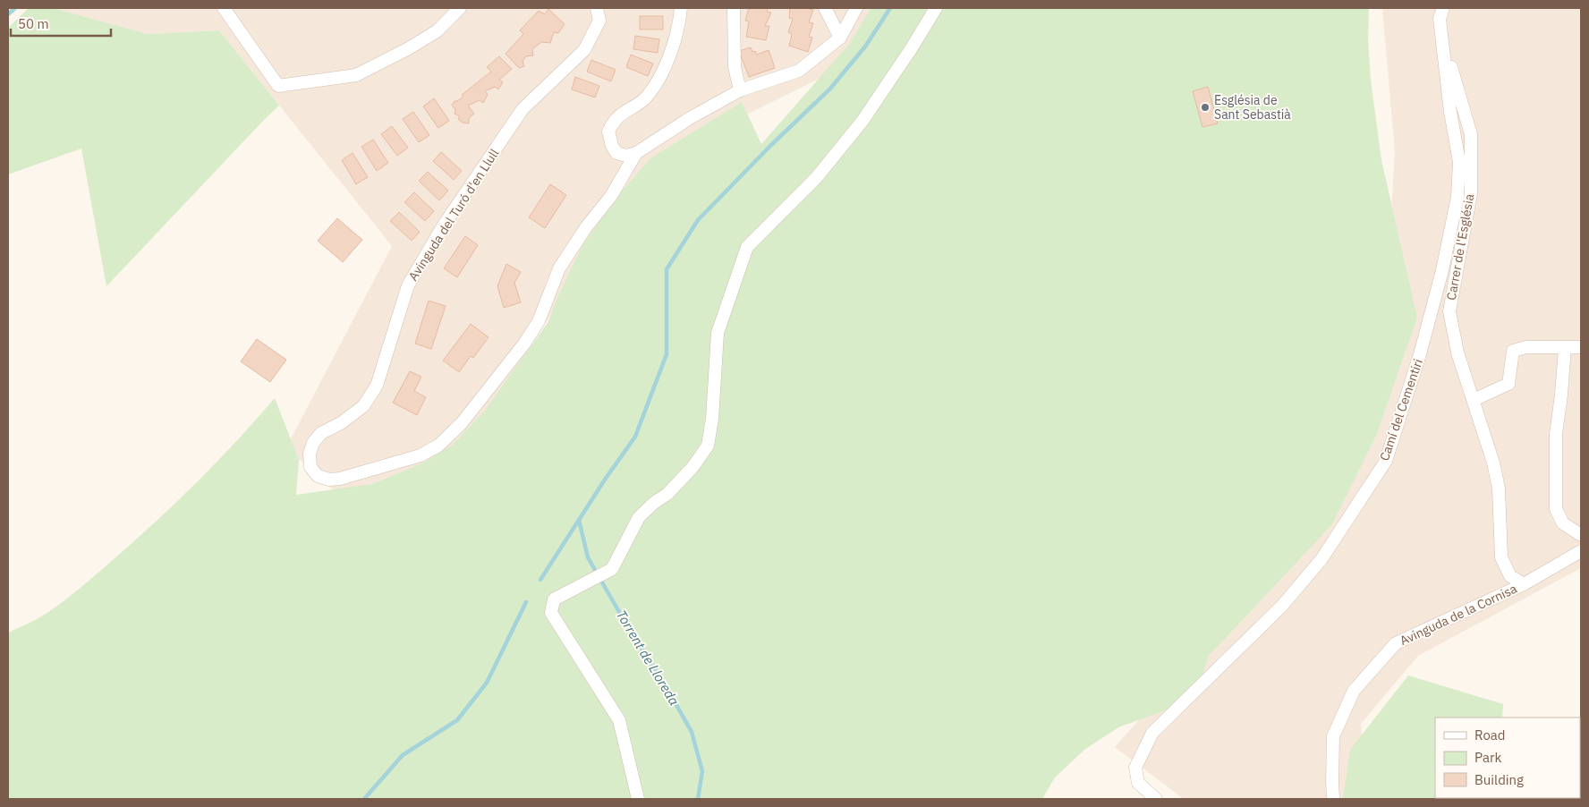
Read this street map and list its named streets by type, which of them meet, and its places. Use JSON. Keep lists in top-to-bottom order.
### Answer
{
  "streets": {
    "street": [
      "Avinguda del Turó d'en Llull",
      "Carrer de l'Església",
      "Camí del Cementiri",
      "Avinguda de la Cornisa"
    ]
  },
  "crossings": [
    ["Carrer de l'Església", "Camí del Cementiri"],
    ["Carrer de l'Església", "Avinguda de la Cornisa"]
  ],
  "water": ["Torrent de Lloreda"],
  "places": ["Església de Sant Sebastià"],
  "legend": ["Road", "Park", "Building"],
  "scale_bar": "50 m"
}
